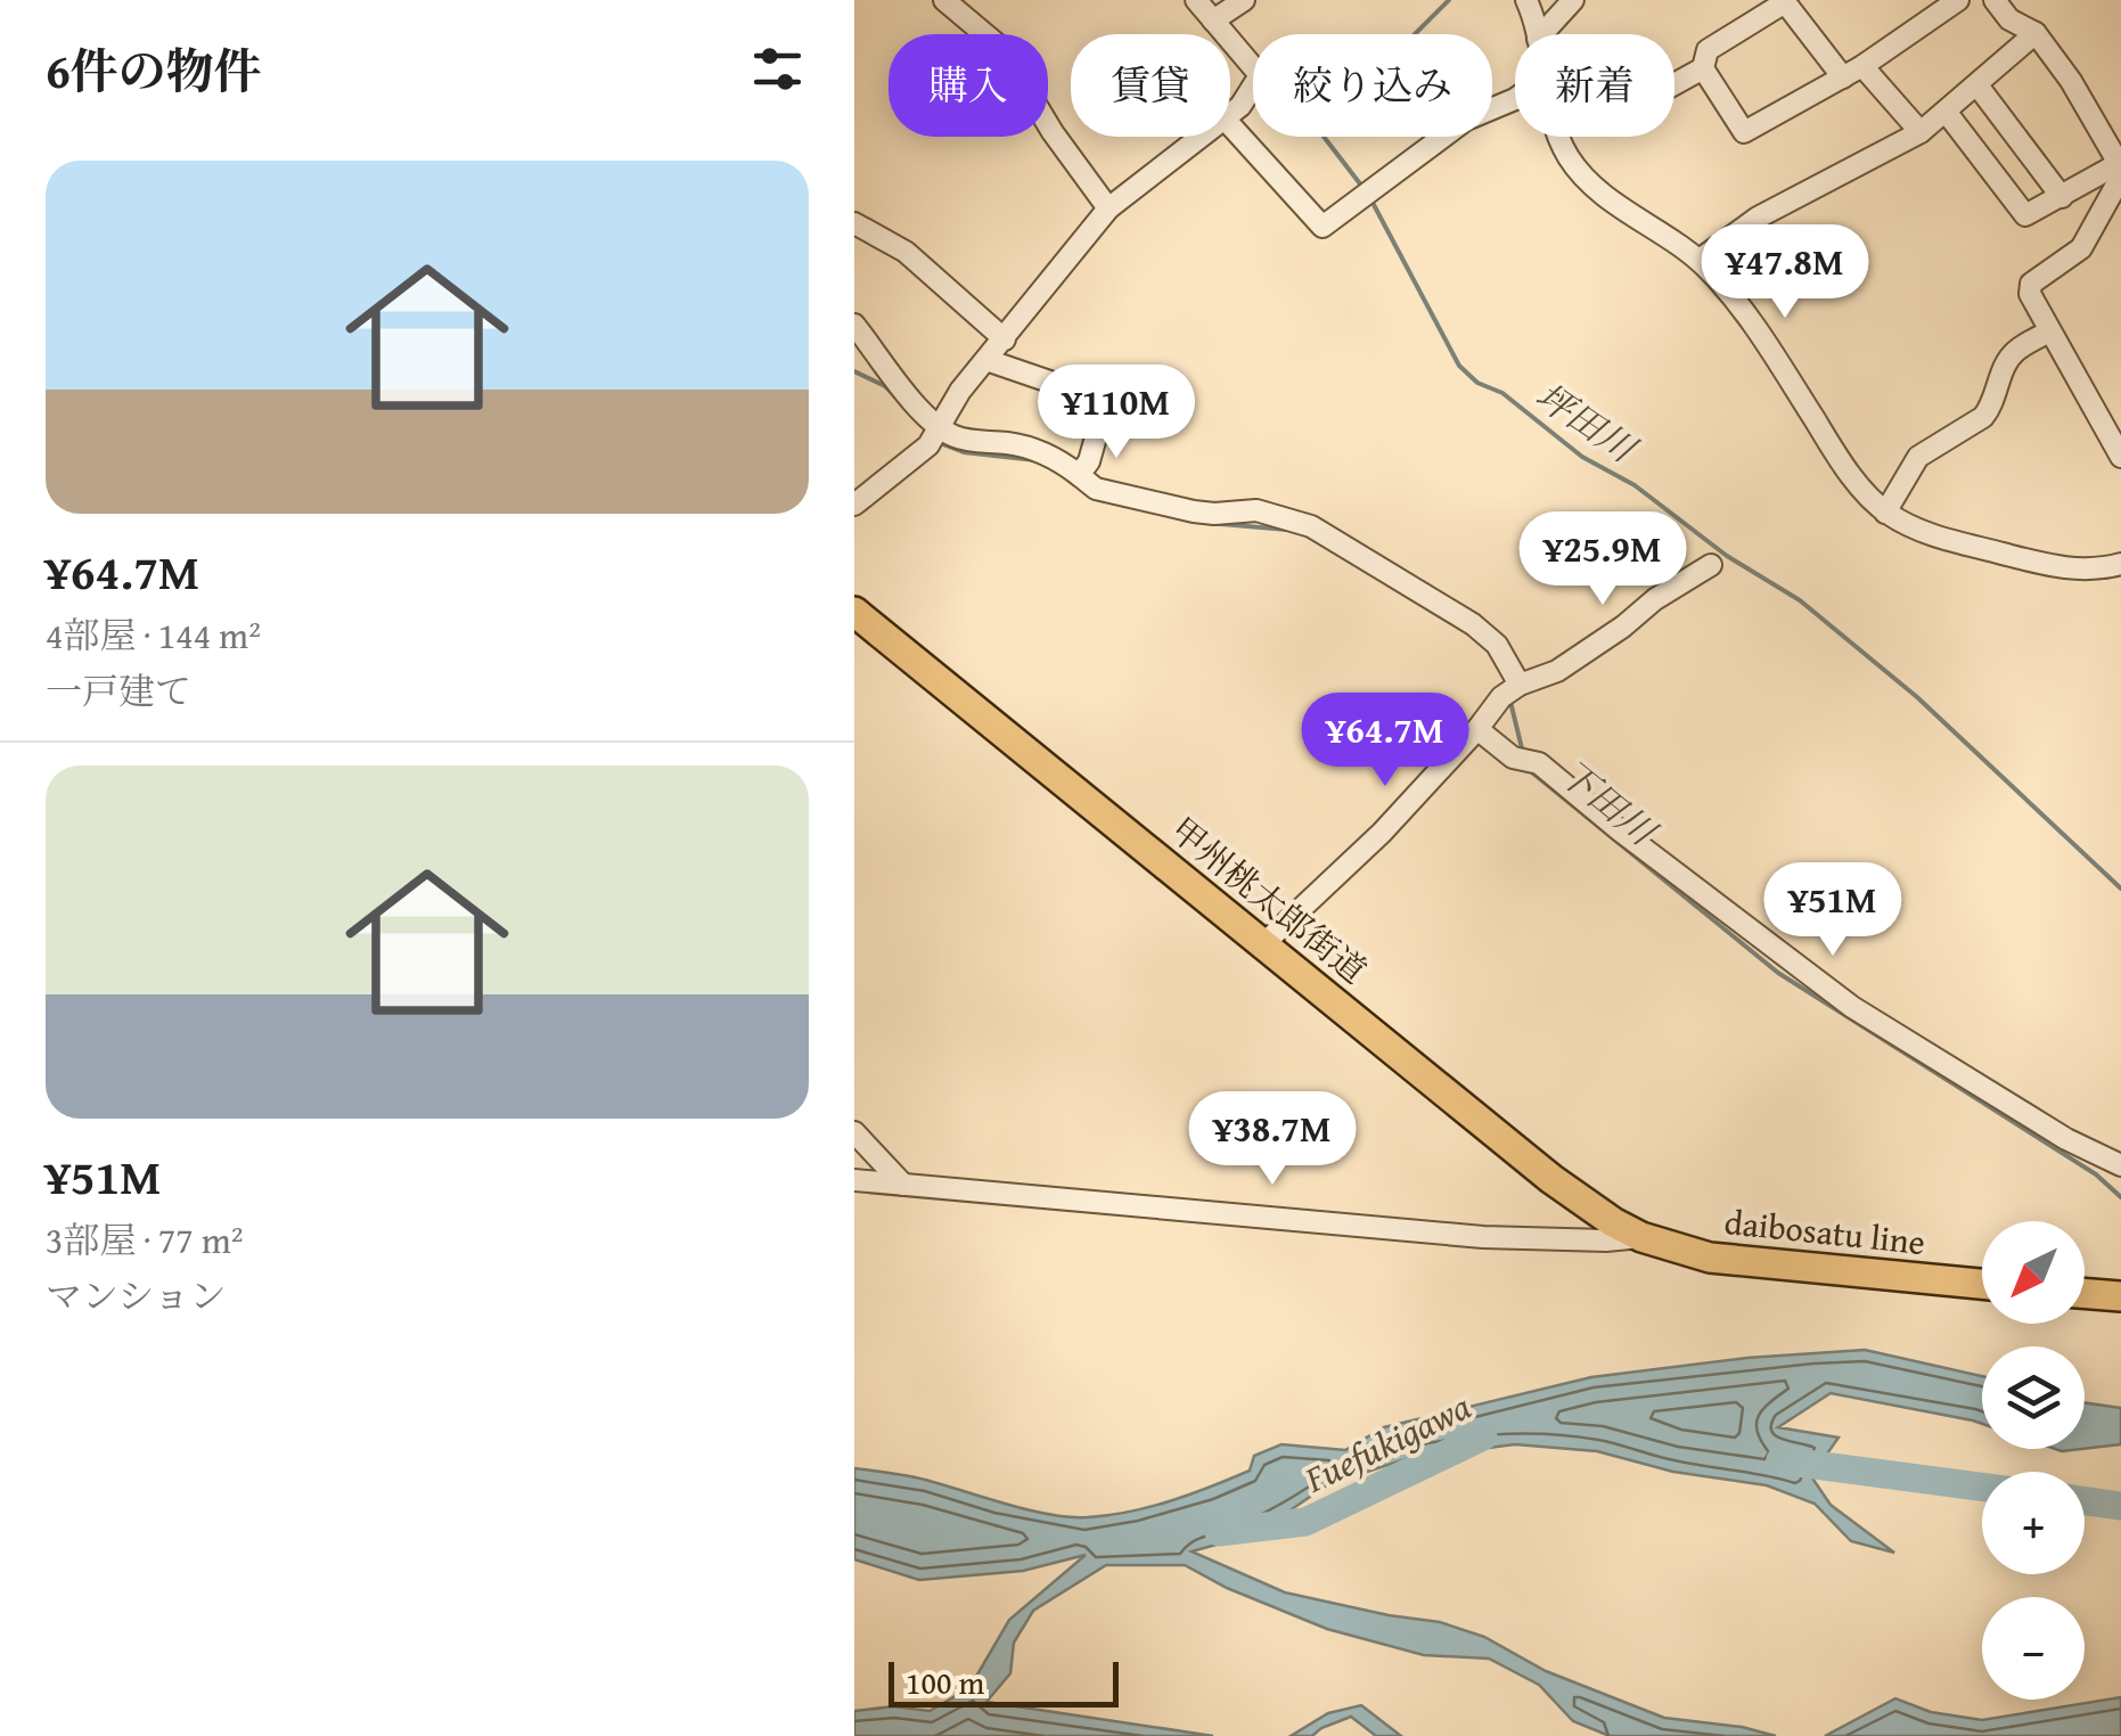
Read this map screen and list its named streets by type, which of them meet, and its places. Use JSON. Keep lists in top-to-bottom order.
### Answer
{
  "streets": {
    "highway": ["甲州桃太郎街道", "daibosatu line"]
  },
  "crossings": [
    ["甲州桃太郎街道", "daibosatu line"]
  ],
  "water": ["坪田川", "下田川", "Fuefukigawa"],
  "scale_bar": "100 m",
  "north": "bottom left",
  "page": {
    "heading": "6件の物件",
    "chip": [
      "購入",
      "賃貸",
      "絞り込み",
      "新着"
    ],
    "list": [
      {
        "name": "¥64.7M",
        "note": "4部屋 · 144 m² · 一戸建て"
      },
      {
        "name": "¥51M",
        "note": "3部屋 · 77 m² · マンション"
      }
    ],
    "price": [
      "¥47.8M",
      "¥110M",
      "¥25.9M",
      "¥64.7M",
      "¥51M",
      "¥38.7M"
    ],
    "map_buttons": ["+", "−"],
    "scale": "100 m"
  }
}
